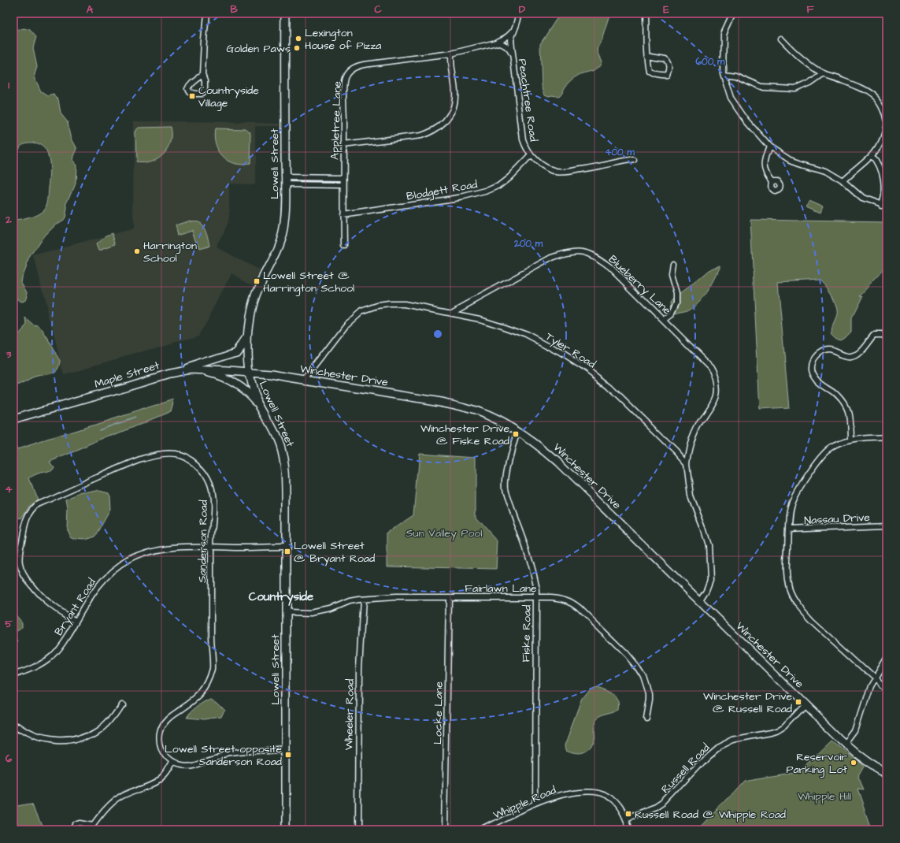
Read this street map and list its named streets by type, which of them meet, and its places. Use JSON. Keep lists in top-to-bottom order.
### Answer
{
  "streets": {
    "main road": ["Lowell Street", "Maple Street", "Winchester Drive"],
    "street": [
      "Peachtree Road",
      "Appletree Lane",
      "Blodgett Road",
      "Blueberry Lane",
      "Tyler Road",
      "Nassau Drive",
      "Sanderson Road",
      "Fairlawn Lane",
      "Bryant Road",
      "Fiske Road",
      "Locke Lane",
      "Wheeler Road",
      "Russell Road",
      "Whipple Road"
    ]
  },
  "crossings": [
    ["Peachtree Road", "Appletree Lane"],
    ["Peachtree Road", "Blodgett Road"],
    ["Appletree Lane", "Blodgett Road"],
    ["Lowell Street", "Maple Street"],
    ["Lowell Street", "Winchester Drive"],
    ["Lowell Street", "Fairlawn Lane"],
    ["Lowell Street", "Bryant Road"],
    ["Blueberry Lane", "Tyler Road"],
    ["Tyler Road", "Winchester Drive"],
    ["Maple Street", "Winchester Drive"],
    ["Winchester Drive", "Fiske Road"],
    ["Winchester Drive", "Russell Road"],
    ["Sanderson Road", "Bryant Road"],
    ["Fairlawn Lane", "Fiske Road"],
    ["Fairlawn Lane", "Locke Lane"],
    ["Fairlawn Lane", "Wheeler Road"],
    ["Fiske Road", "Whipple Road"],
    ["Russell Road", "Whipple Road"]
  ],
  "districts": ["Countryside"],
  "parks": ["Sun Valley Pool", "Whipple Hill"],
  "places": {
    "other": [
      "Lexington House of Pizza",
      "Golden Paws",
      "Harrington School",
      "Reservoir Parking Lot"
    ],
    "transit": [
      "Countryside Village",
      "Lowell Street @ Harrington School",
      "Winchester Drive @ Fiske Road",
      "Lowell Street @ Bryant Road",
      "Winchester Drive @ Russell Road",
      "Lowell Street opposite Sanderson Road",
      "Russell Road @ Whipple Road"
    ]
  },
  "grid": {
    "columns": [
      "A",
      "B",
      "C",
      "D",
      "E",
      "F"
    ],
    "rows": [
      "1",
      "2",
      "3",
      "4",
      "5",
      "6"
    ]
  },
  "rings": ["600 m", "400 m", "200 m"]
}
